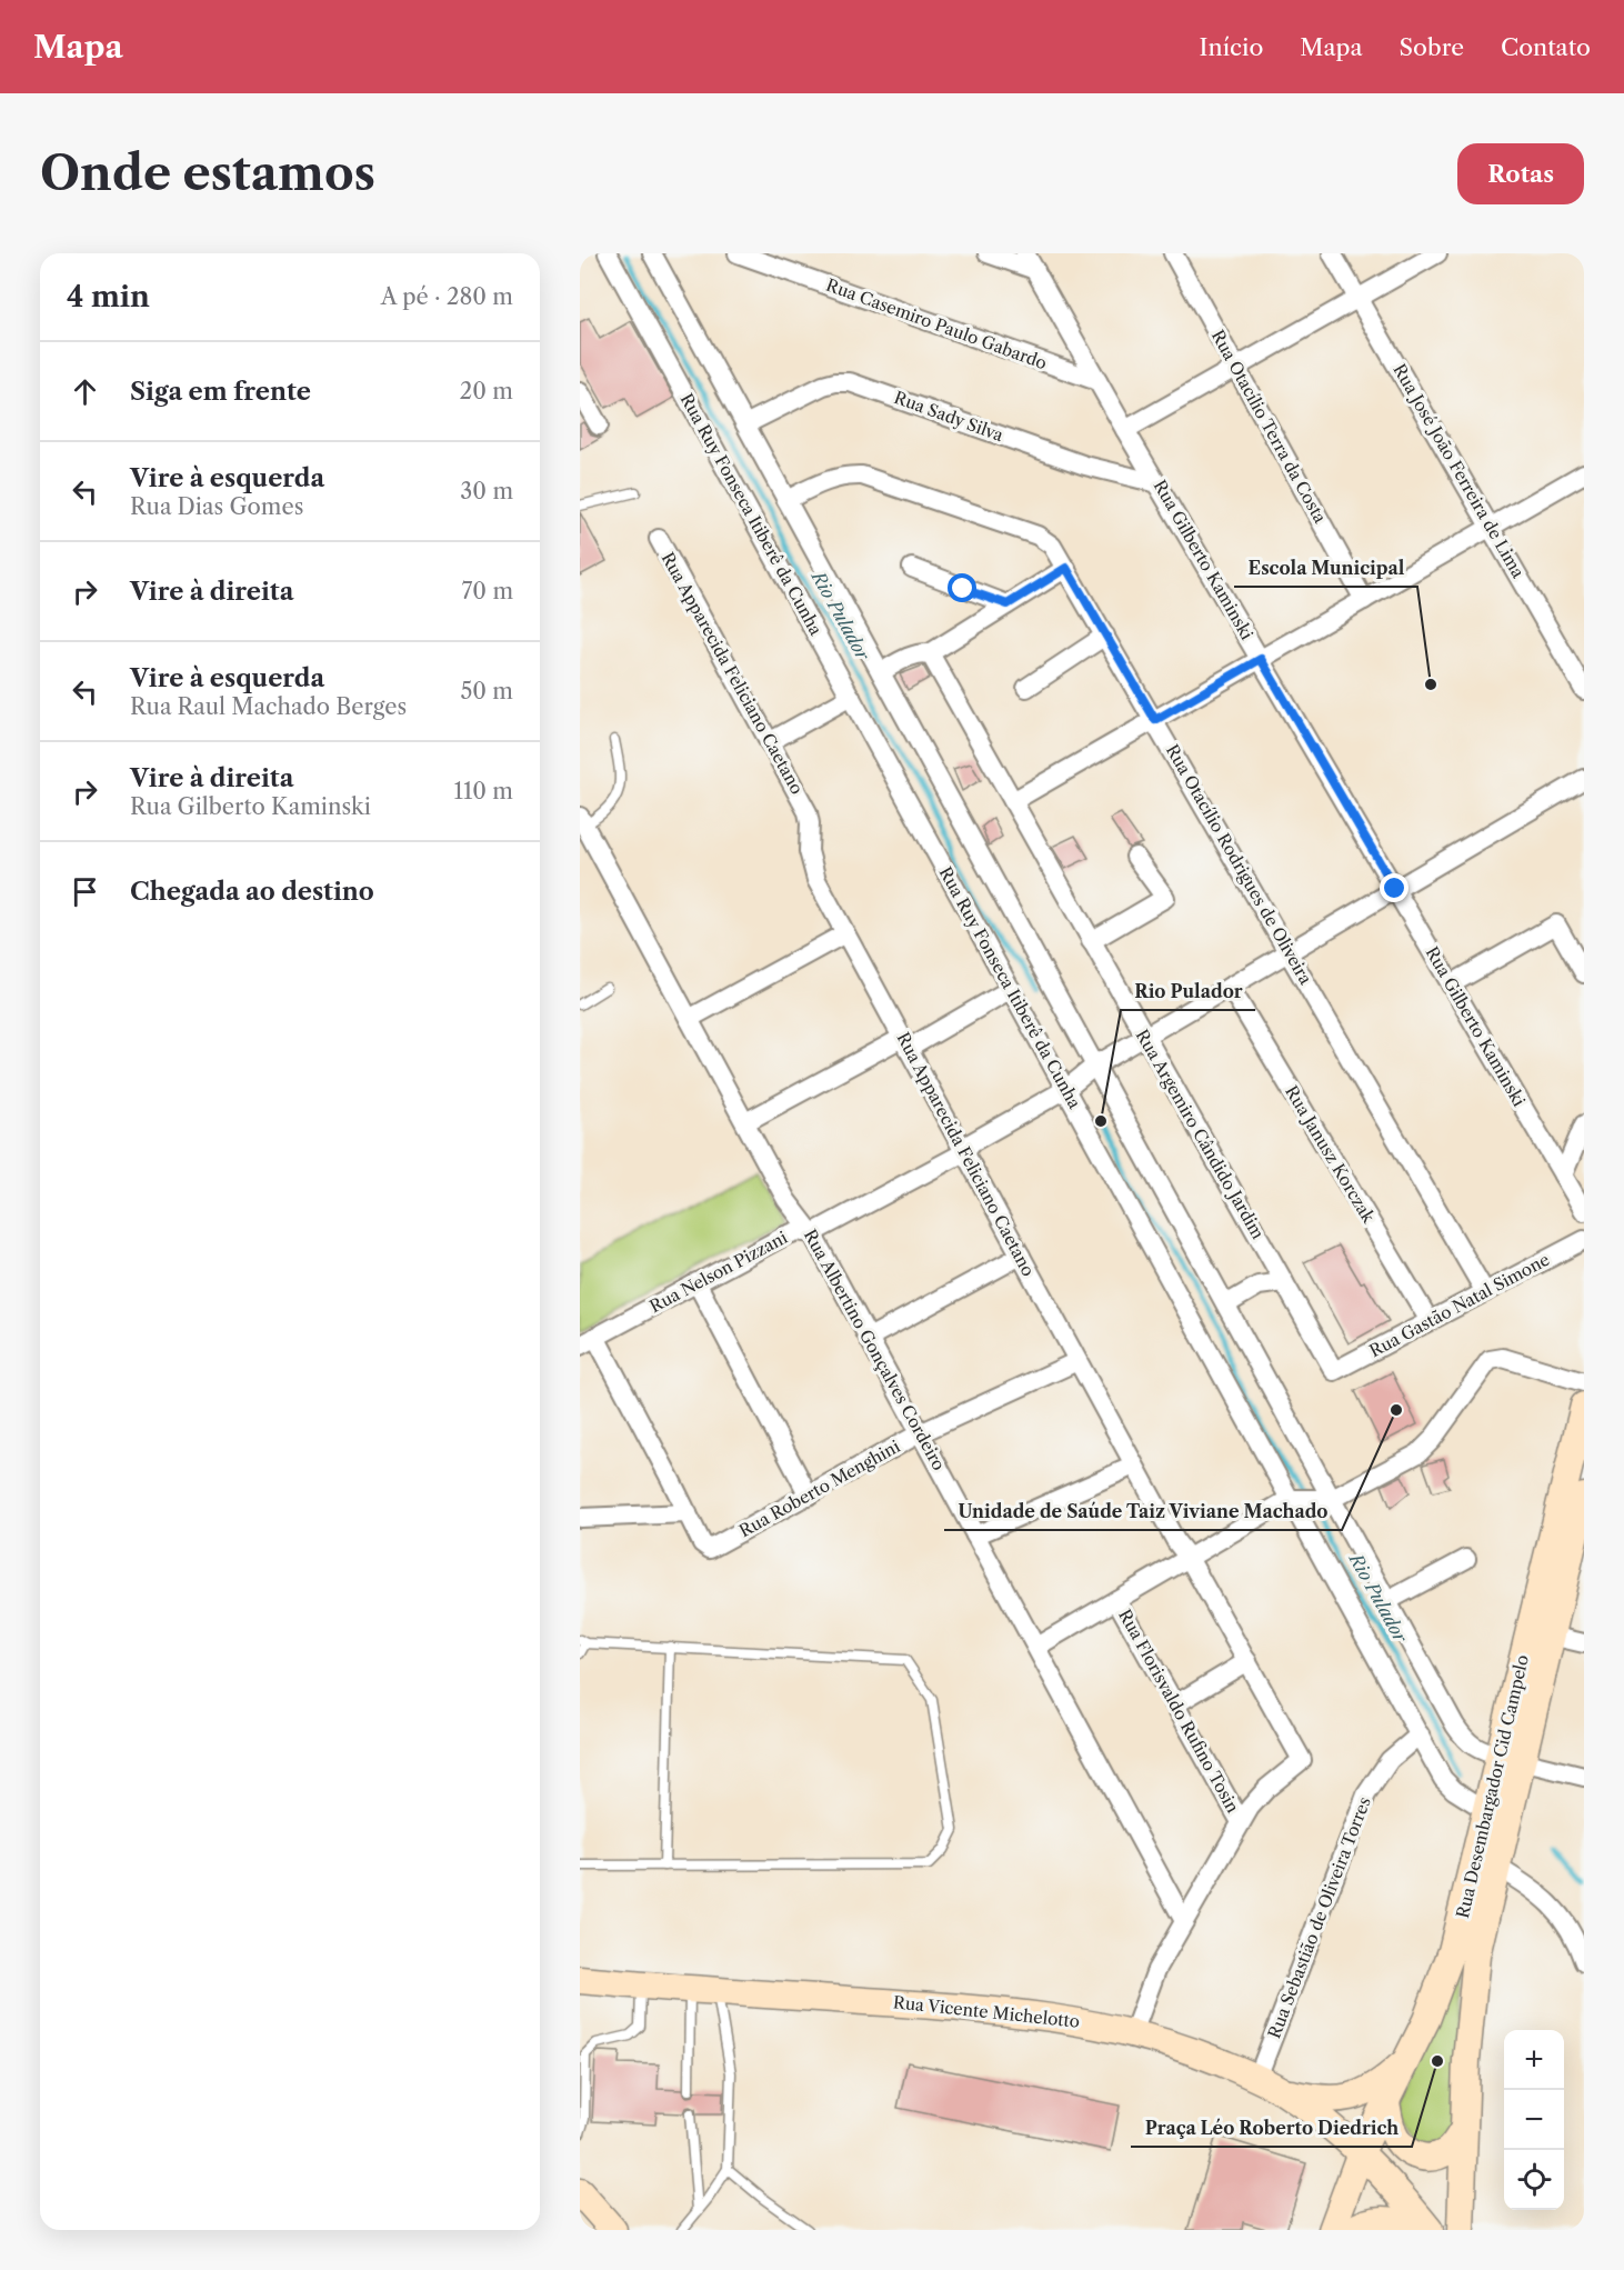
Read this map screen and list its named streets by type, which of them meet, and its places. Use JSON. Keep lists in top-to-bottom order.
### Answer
{
  "streets": {
    "main road": ["Rua Desembargador Cid Campelo", "Rua Vicente Michelotto"],
    "street": [
      "Rua Casemiro Paulo Gabardo",
      "Rua Sady Silva",
      "Rua Otacílio Terra da Costa",
      "Rua José João Ferreira de Lima",
      "Rua Ruy Fonseca Itiberê da Cunha",
      "Rua Gilberto Kaminski",
      "Rua Apparecida Feliciano Caetano",
      "Rua Otacílio Rodrigues de Oliveira",
      "Rua Argemiro Cândido Jardim",
      "Rua Janusz Korczak",
      "Rua Nelson Pizzani",
      "Rua Gastão Natal Simone",
      "Rua Albertino Gonçalves Cordeiro",
      "Rua Roberto Menghini",
      "Rua Florisvaldo Rufino Tosin",
      "Rua Sebastião de Oliveira Torres"
    ]
  },
  "crossings": [
    ["Rua Casemiro Paulo Gabardo", "Rua Gilberto Kaminski"],
    ["Rua Sady Silva", "Rua Gilberto Kaminski"],
    ["Rua Ruy Fonseca Itiberê da Cunha", "Rua Nelson Pizzani"],
    ["Rua Ruy Fonseca Itiberê da Cunha", "Rua Desembargador Cid Campelo"],
    ["Rua Ruy Fonseca Itiberê da Cunha", "Rua Sebastião de Oliveira Torres"],
    ["Rua Gilberto Kaminski", "Rua Nelson Pizzani"],
    ["Rua Apparecida Feliciano Caetano", "Rua Nelson Pizzani"],
    ["Rua Apparecida Feliciano Caetano", "Rua Roberto Menghini"],
    ["Rua Apparecida Feliciano Caetano", "Rua Florisvaldo Rufino Tosin"],
    ["Rua Otacílio Rodrigues de Oliveira", "Rua Nelson Pizzani"],
    ["Rua Otacílio Rodrigues de Oliveira", "Rua Gastão Natal Simone"],
    ["Rua Argemiro Cândido Jardim", "Rua Nelson Pizzani"],
    ["Rua Argemiro Cândido Jardim", "Rua Gastão Natal Simone"],
    ["Rua Janusz Korczak", "Rua Nelson Pizzani"],
    ["Rua Janusz Korczak", "Rua Gastão Natal Simone"],
    ["Rua Nelson Pizzani", "Rua Albertino Gonçalves Cordeiro"],
    ["Rua Albertino Gonçalves Cordeiro", "Rua Roberto Menghini"],
    ["Rua Desembargador Cid Campelo", "Rua Vicente Michelotto"],
    ["Rua Sebastião de Oliveira Torres", "Rua Vicente Michelotto"]
  ],
  "water": ["Rio Pulador"],
  "places": [
    "Escola Municipal",
    "Rio Pulador",
    "Unidade de Saúde Taiz Viviane Machado",
    "Praça Léo Roberto Diedrich"
  ],
  "page": {
    "header": "Mapa",
    "nav": [
      "Início",
      "Mapa",
      "Sobre",
      "Contato"
    ],
    "buttons": "Rotas",
    "title": "Onde estamos",
    "heading": ["4 min", "A pé · 280 m"],
    "list": [
      ["Siga em frente", "20 m"],
      ["Vire à esquerda", "Rua Dias Gomes", "30 m"],
      ["Vire à direita", "70 m"],
      ["Vire à esquerda", "Rua Raul Machado Berges", "50 m"],
      ["Vire à direita", "Rua Gilberto Kaminski", "110 m"],
      "Chegada ao destino"
    ],
    "map_buttons": ["+", "−"]
  }
}
